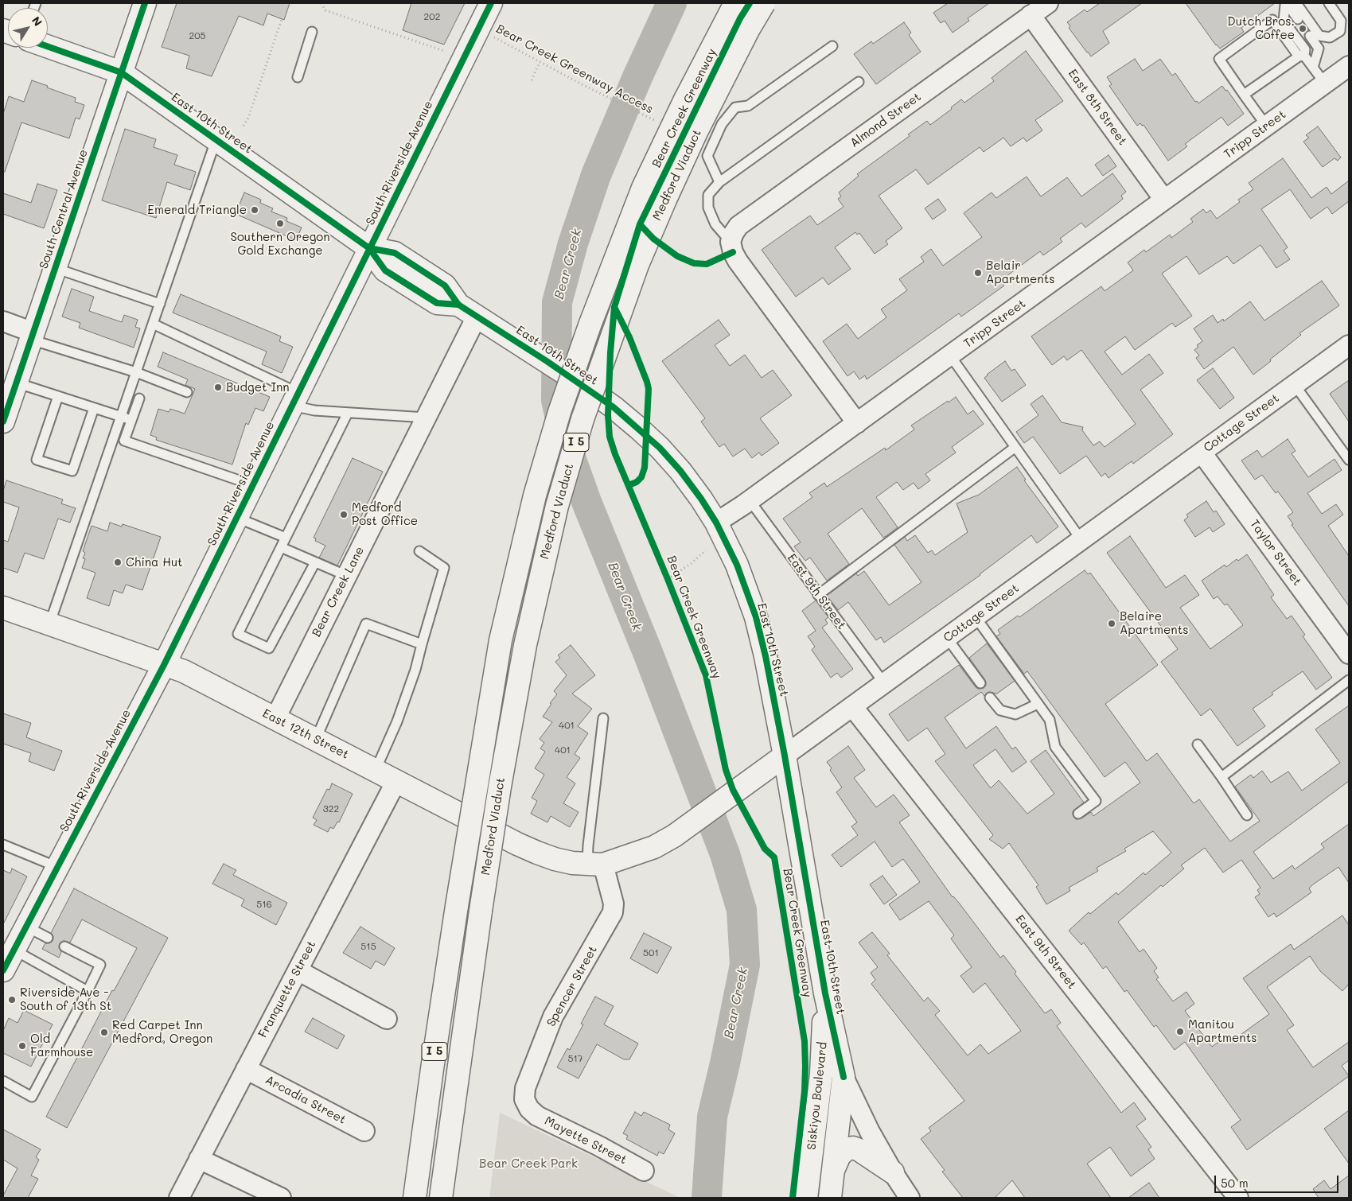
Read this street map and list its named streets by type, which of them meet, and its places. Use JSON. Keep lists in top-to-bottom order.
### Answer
{
  "streets": {
    "main road": [
      "East 10th Street",
      "South Riverside Avenue",
      "Medford Viaduct",
      "South Central Avenue",
      "Cottage Street",
      "I 5",
      "East 12th Street",
      "Siskiyou Boulevard"
    ],
    "street": [
      "East 8th Street",
      "Almond Street",
      "Tripp Street",
      "Taylor Street",
      "Bear Creek Lane",
      "East 9th Street",
      "Spencer Street",
      "Franquette Street",
      "Arcadia Street",
      "Mayette Street"
    ],
    "path": ["Bear Creek Greenway Access"],
    "cycle path": ["Bear Creek Greenway"]
  },
  "crossings": [
    ["Bear Creek Greenway Access", "South Riverside Avenue"],
    ["East 8th Street", "Almond Street"],
    ["East 8th Street", "Tripp Street"],
    ["East 10th Street", "Tripp Street"],
    ["East 10th Street", "South Riverside Avenue"],
    ["East 10th Street", "South Central Avenue"],
    ["East 10th Street", "Cottage Street"],
    ["East 10th Street", "Bear Creek Lane"],
    ["East 10th Street", "Siskiyou Boulevard"],
    ["Tripp Street", "East 9th Street"],
    ["South Riverside Avenue", "East 12th Street"],
    ["Cottage Street", "Taylor Street"],
    ["Cottage Street", "East 9th Street"],
    ["Cottage Street", "East 12th Street"],
    ["Cottage Street", "Spencer Street"],
    ["Bear Creek Lane", "East 12th Street"],
    ["East 12th Street", "Spencer Street"],
    ["East 12th Street", "Franquette Street"],
    ["Spencer Street", "Mayette Street"],
    ["Franquette Street", "Arcadia Street"]
  ],
  "water": ["Bear Creek"],
  "parks": ["Bear Creek Park"],
  "places": [
    "Dutch Bros. Coffee",
    "Emerald Triangle",
    "Southern Oregon Gold Exchange",
    "Belair Apartments",
    "Budget Inn",
    "Medford Post Office",
    "China Hut",
    "Belaire Apartments",
    "Riverside Ave - South of 13th St",
    "Manitou Apartments",
    "Red Carpet Inn Medford, Oregon",
    "Old Farmhouse"
  ],
  "house_numbers": [
    "202",
    "205",
    "401",
    "401",
    "322",
    "516",
    "515",
    "501",
    "517"
  ],
  "scale_bar": "50 m",
  "north": "top right"
}
